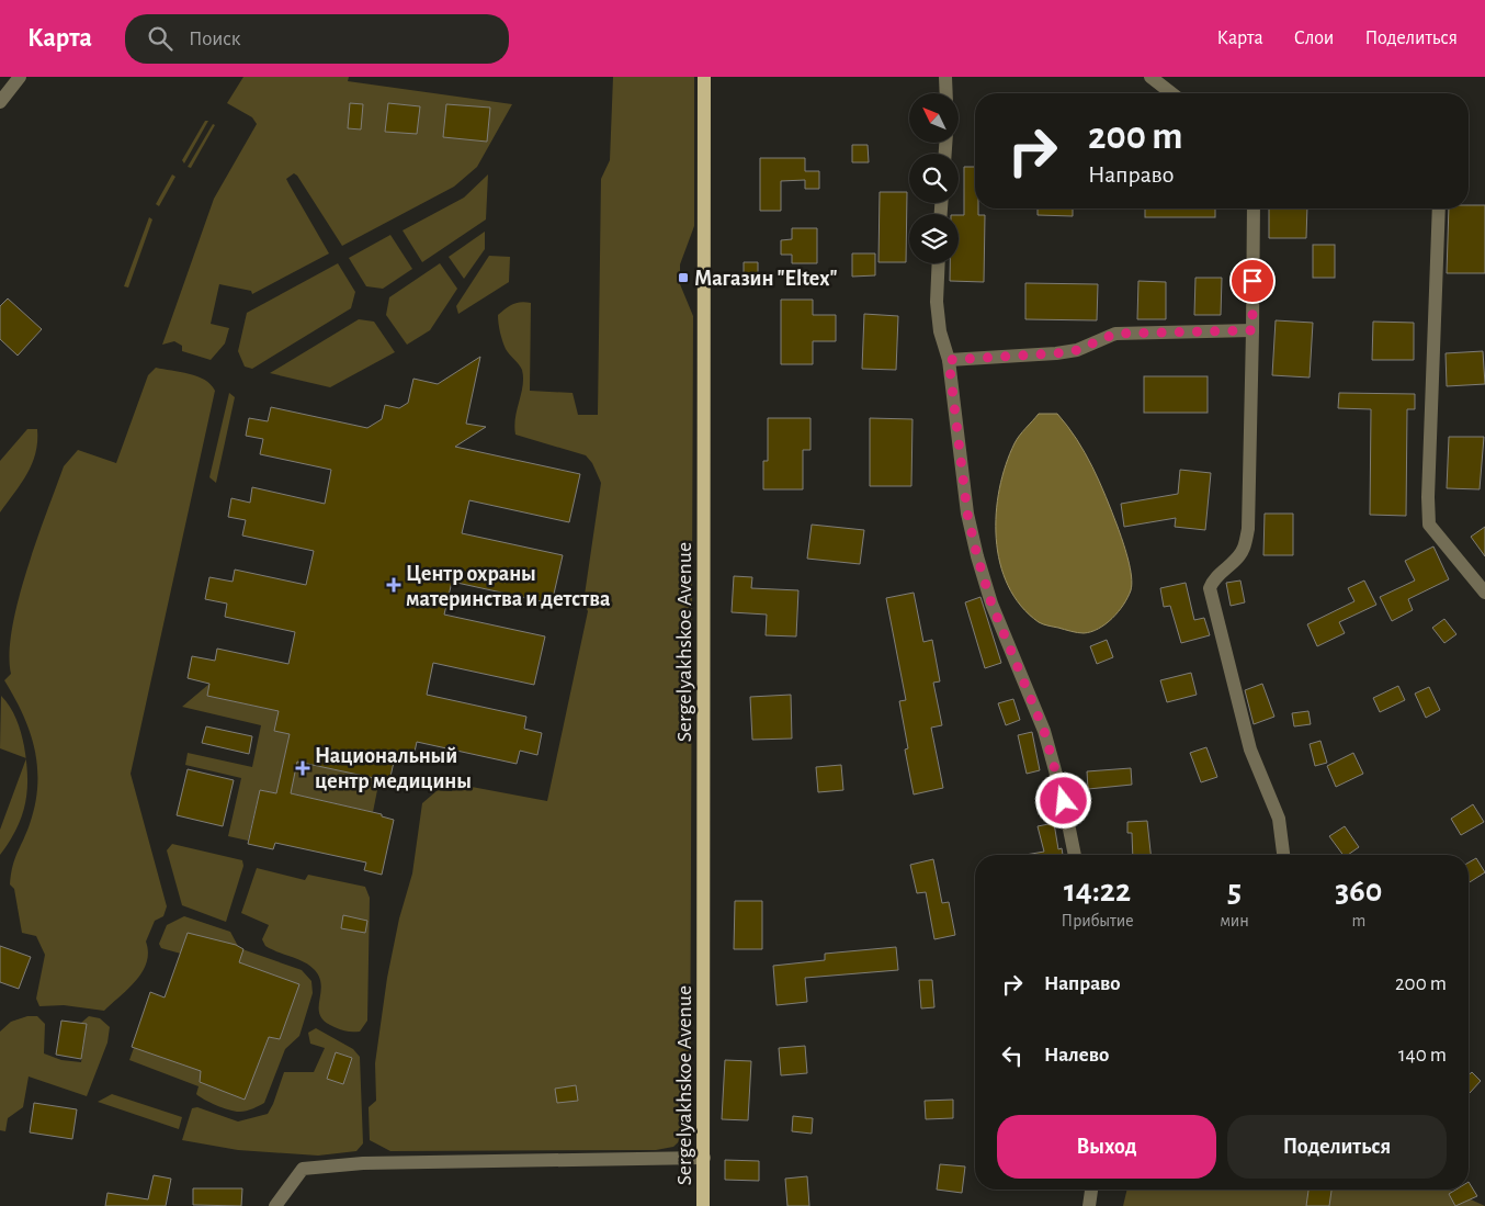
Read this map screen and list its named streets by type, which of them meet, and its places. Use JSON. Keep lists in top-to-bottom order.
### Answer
{
  "streets": {
    "main road": ["Sergelyakhskoe Avenue"]
  },
  "places": {
    "transit": ["Магазин \"Eltex\""],
    "health": ["Центр охраны материнства и детства", "Национальный центр медицины"]
  },
  "north": "top left",
  "page": {
    "header": "Карта",
    "search": "Поиск",
    "nav": ["Карта", "Слои", "Поделиться"],
    "turn": ["200 m", "Направо"],
    "eta": [
      "14:22",
      "Прибытие",
      "5",
      "мин",
      "360",
      "m"
    ],
    "list": [
      {
        "name": "Направо",
        "value": "200 m"
      },
      {
        "name": "Налево",
        "value": "140 m"
      }
    ],
    "buttons": ["Выход", "Поделиться"]
  }
}
